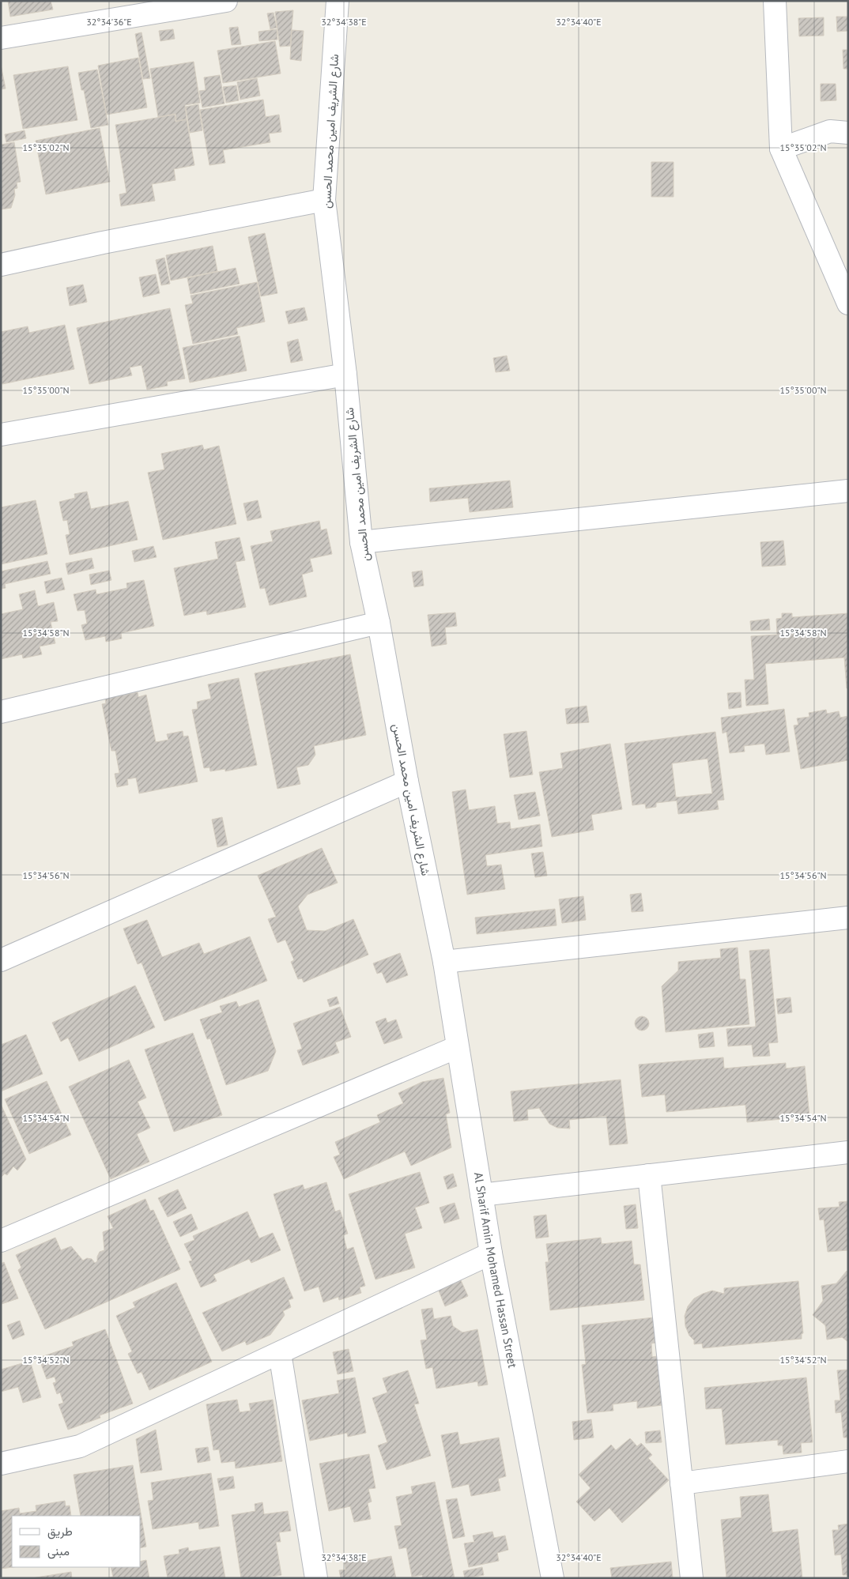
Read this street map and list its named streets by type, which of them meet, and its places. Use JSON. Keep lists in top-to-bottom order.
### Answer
{
  "streets": {
    "street": ["شارع الشريف امين محمد الحسن", "Al Sharif Amin Mohamed Hassan Street"]
  },
  "crossings": [
    ["شارع الشريف امين محمد الحسن", "Al Sharif Amin Mohamed Hassan Street"]
  ],
  "legend": ["طريق", "مبنى"],
  "coordinates": [
    "32°34'36\"E",
    "32°34'38\"E",
    "32°34'40\"E",
    "15°35'02\"N",
    "15°35'00\"N",
    "15°34'58\"N",
    "15°34'56\"N",
    "15°34'54\"N",
    "15°34'52\"N"
  ]
}
